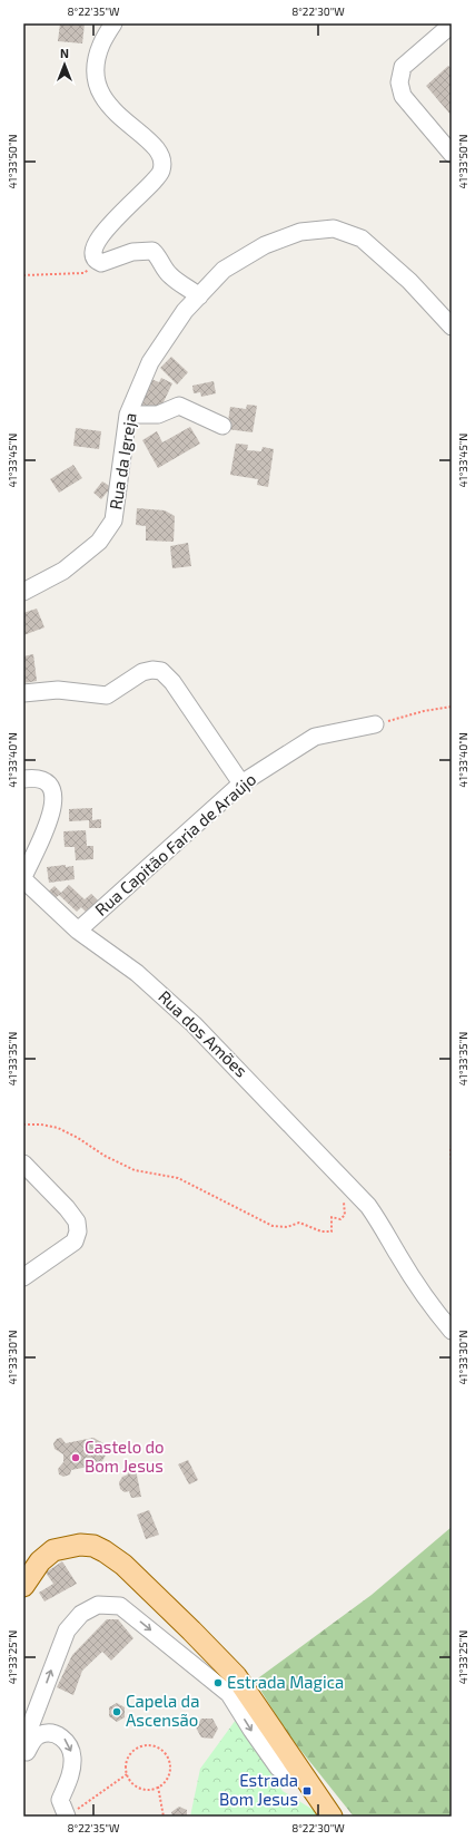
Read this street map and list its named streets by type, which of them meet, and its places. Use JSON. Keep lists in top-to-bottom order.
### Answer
{
  "streets": {
    "street": ["Rua da Igreja", "Rua Capitão Faria de Araújo", "Rua dos Amões"]
  },
  "crossings": [
    ["Rua Capitão Faria de Araújo", "Rua dos Amões"]
  ],
  "places": {
    "other": ["Castelo do Bom Jesus", "Estrada Magica", "Capela da Ascensão"],
    "transit": ["Estrada Bom Jesus"]
  },
  "north": "top",
  "coordinates": [
    "8°22'35\"W",
    "8°22'30\"W",
    "41°33'50\"N",
    "41°33'45\"N",
    "41°33'40\"N",
    "41°33'35\"N",
    "41°33'30\"N",
    "41°33'25\"N"
  ]
}
